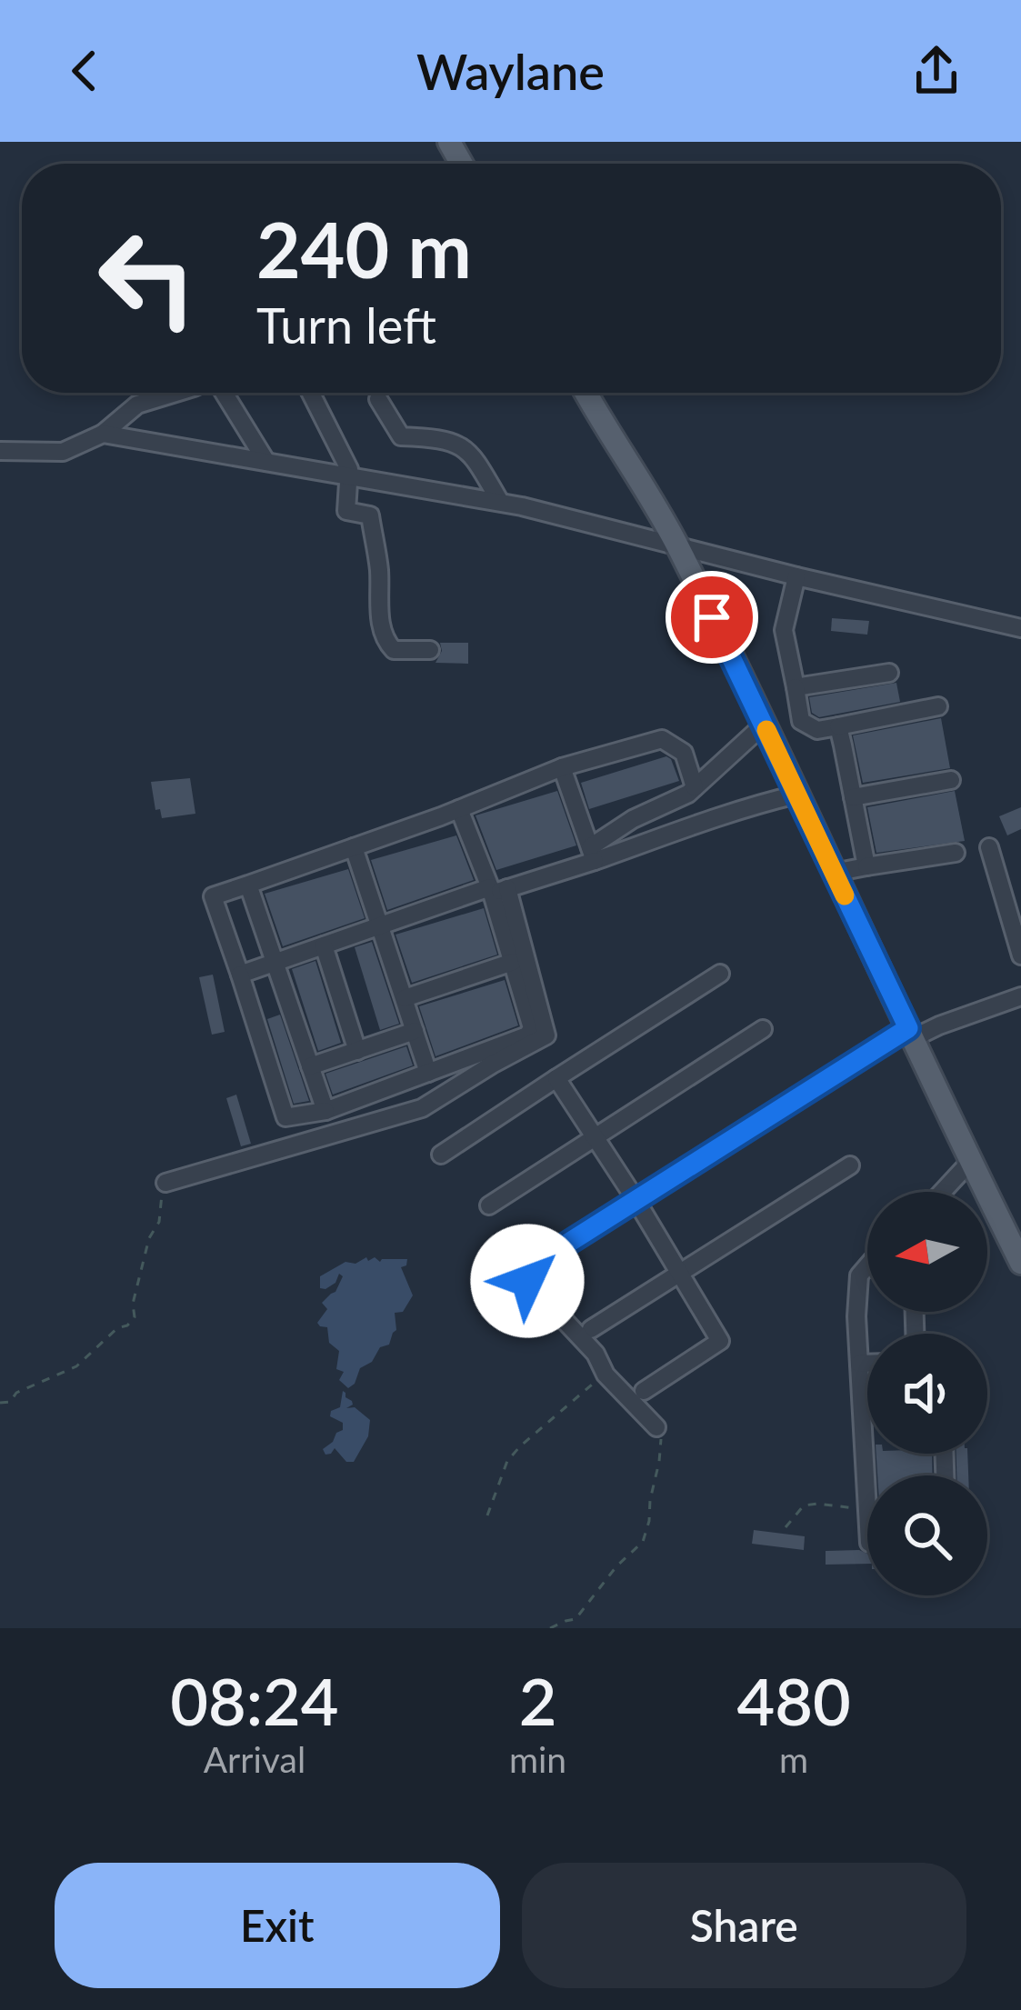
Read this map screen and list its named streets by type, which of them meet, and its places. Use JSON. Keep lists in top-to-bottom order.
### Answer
{
  "north": "left",
  "page": {
    "header": "Waylane",
    "turn": ["240 m", "Turn left"],
    "eta": [
      "08:24",
      "Arrival",
      "2",
      "min",
      "480",
      "m"
    ],
    "buttons": ["Exit", "Share"]
  }
}
